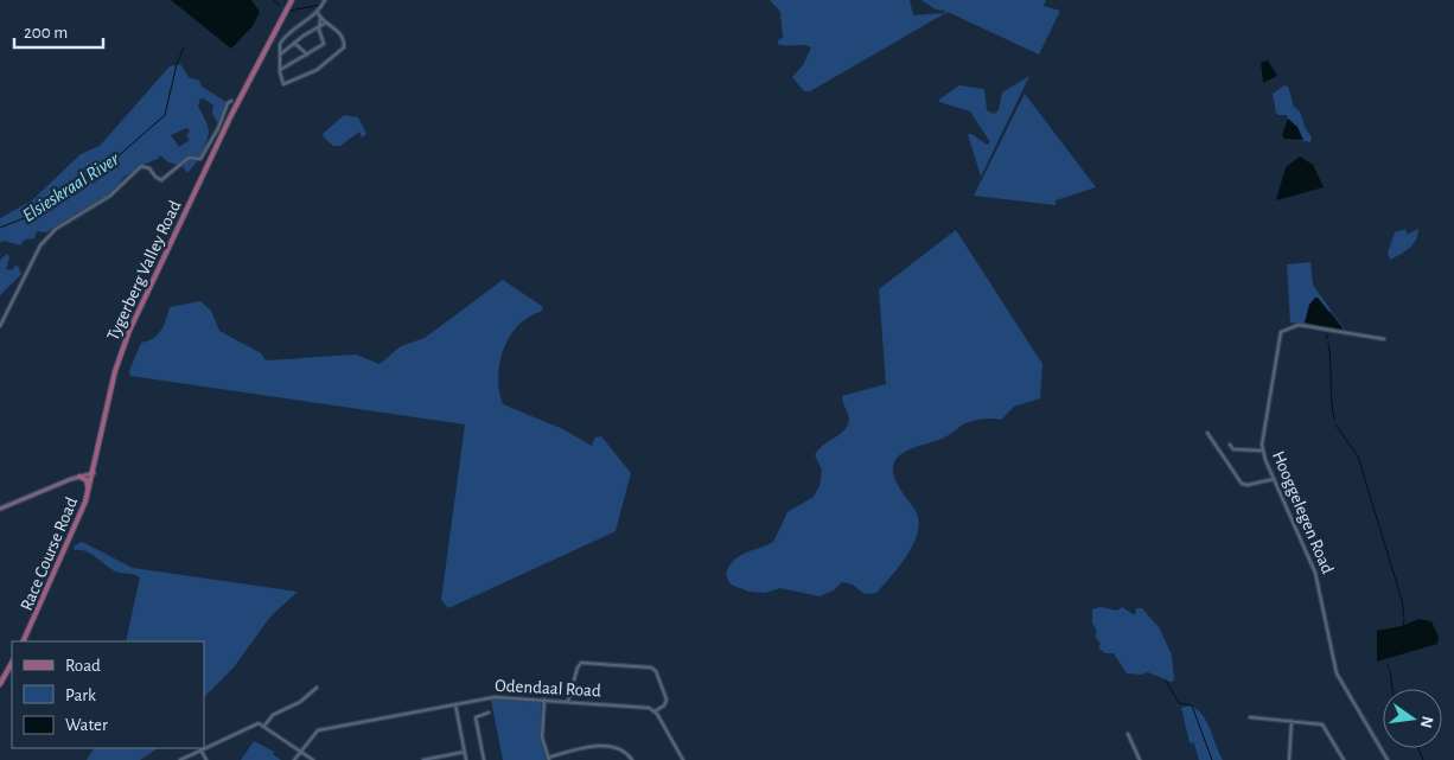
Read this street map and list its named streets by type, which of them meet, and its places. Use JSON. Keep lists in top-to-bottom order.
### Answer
{
  "streets": {
    "main road": ["Tygerberg Valley Road", "Race Course Road"],
    "street": ["Hooggelegen Road", "Odendaal Road"]
  },
  "crossings": [
    ["Tygerberg Valley Road", "Race Course Road"]
  ],
  "water": ["Elsieskraal River"],
  "legend": ["Road", "Park", "Water"],
  "scale_bar": "200 m",
  "north": "right"
}
